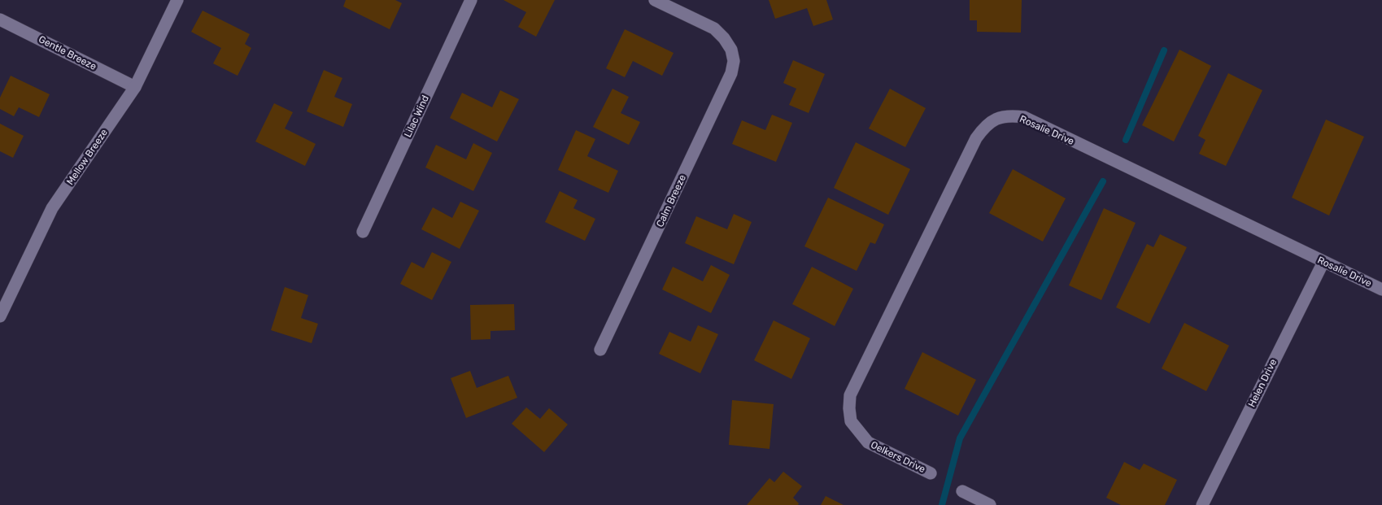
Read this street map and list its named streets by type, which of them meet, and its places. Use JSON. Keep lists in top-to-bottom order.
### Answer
{
  "streets": {
    "street": [
      "Gentle Breeze",
      "Lilac Wind",
      "Rosalie Drive",
      "Mellow Breeze",
      "Calm Breeze",
      "Helen Drive",
      "Oelkers Drive"
    ]
  },
  "crossings": [
    ["Gentle Breeze", "Mellow Breeze"],
    ["Rosalie Drive", "Helen Drive"],
    ["Rosalie Drive", "Oelkers Drive"]
  ]
}
